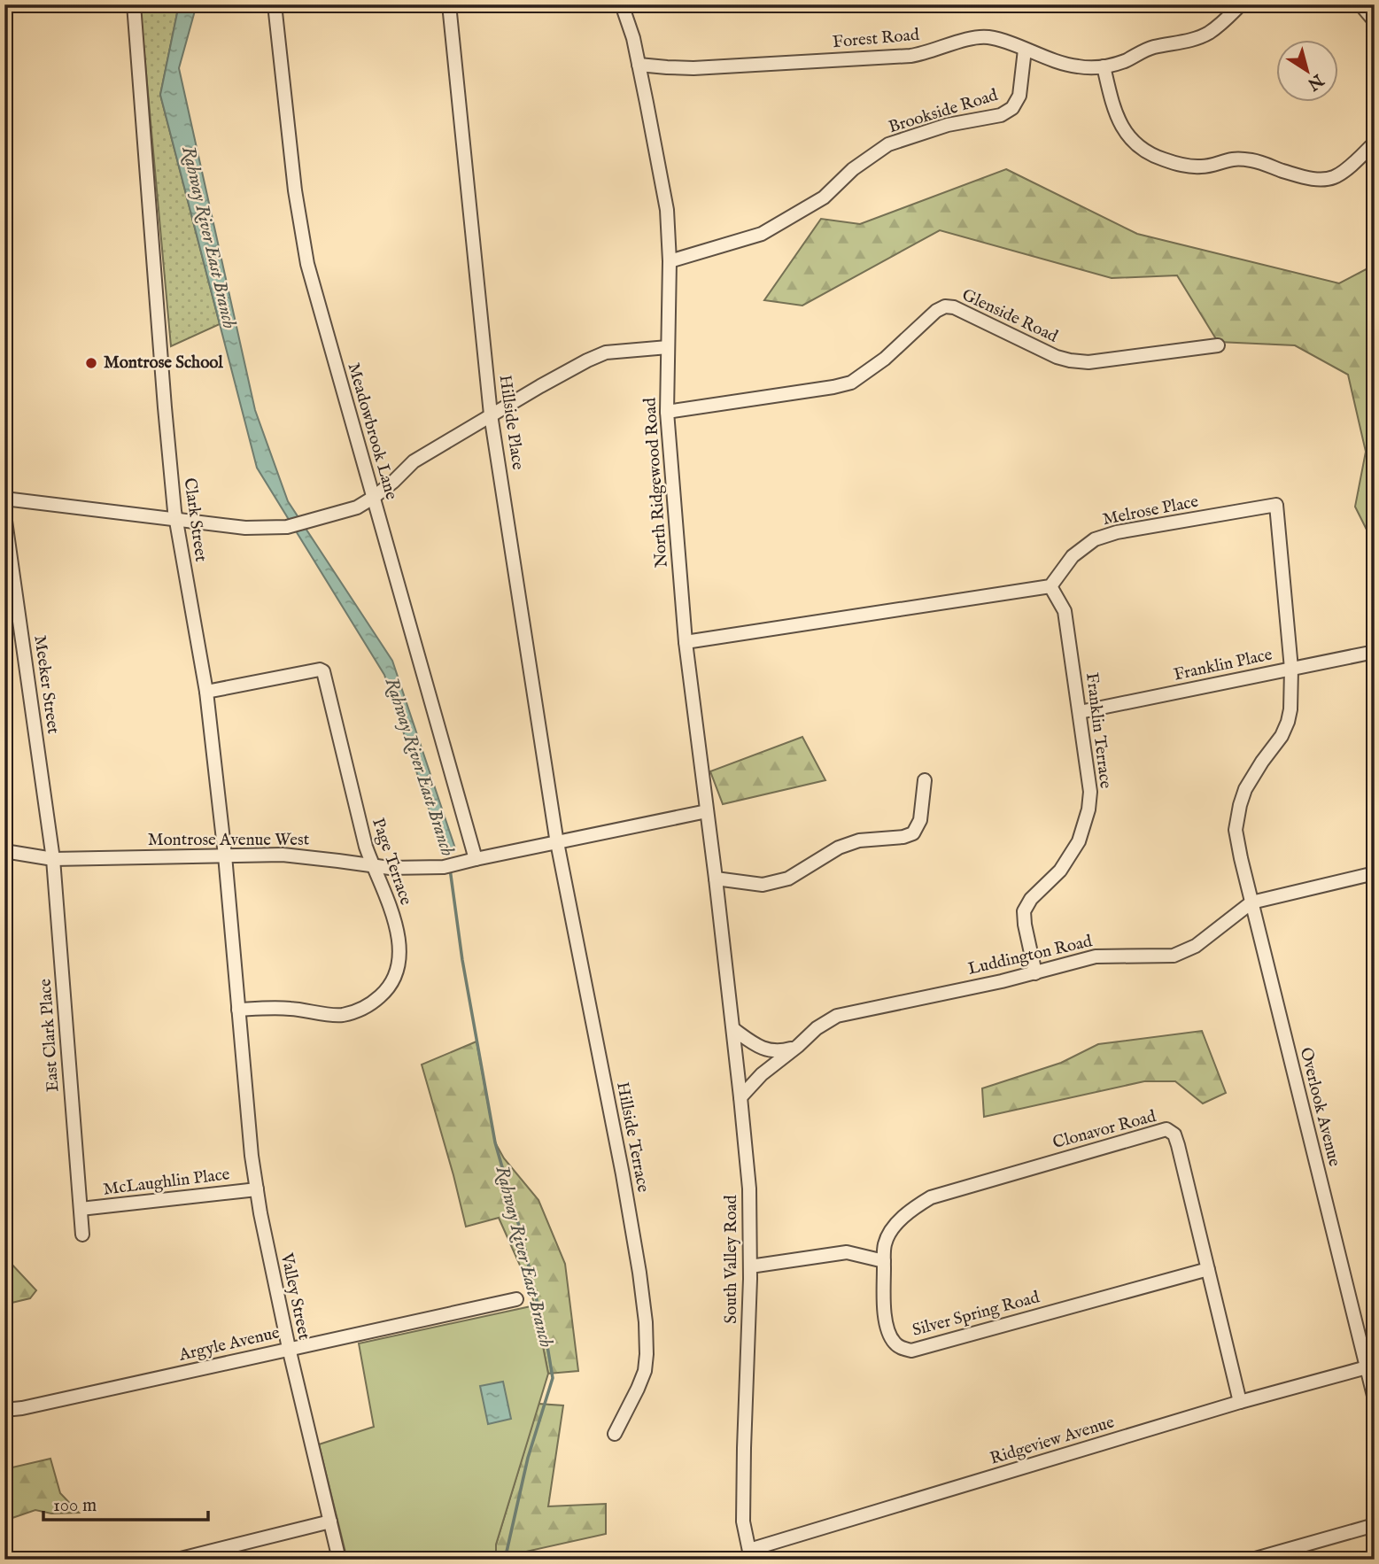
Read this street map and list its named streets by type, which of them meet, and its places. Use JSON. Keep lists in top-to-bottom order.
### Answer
{
  "streets": {
    "street": [
      "Forest Road",
      "Brookside Road",
      "Glenside Road",
      "Hillside Place",
      "Meadowbrook Lane",
      "North Ridgewood Road",
      "Melrose Place",
      "Clark Street",
      "Franklin Place",
      "Meeker Street",
      "Franklin Terrace",
      "Montrose Avenue West",
      "Page Terrace",
      "Luddington Road",
      "East Clark Place",
      "Overlook Avenue",
      "Clonavor Road",
      "Hillside Terrace",
      "McLaughlin Place",
      "South Valley Road",
      "Valley Street",
      "Silver Spring Road",
      "Argyle Avenue",
      "Ridgeview Avenue"
    ]
  },
  "crossings": [
    ["Forest Road", "Brookside Road"],
    ["Forest Road", "North Ridgewood Road"],
    ["Brookside Road", "North Ridgewood Road"],
    ["Glenside Road", "North Ridgewood Road"],
    ["Hillside Place", "Montrose Avenue West"],
    ["Hillside Place", "Hillside Terrace"],
    ["Meadowbrook Lane", "Montrose Avenue West"],
    ["North Ridgewood Road", "Montrose Avenue West"],
    ["North Ridgewood Road", "South Valley Road"],
    ["Melrose Place", "Franklin Place"],
    ["Melrose Place", "Franklin Terrace"],
    ["Melrose Place", "Overlook Avenue"],
    ["Clark Street", "Montrose Avenue West"],
    ["Clark Street", "Page Terrace"],
    ["Clark Street", "Valley Street"],
    ["Franklin Place", "Franklin Terrace"],
    ["Meeker Street", "Montrose Avenue West"],
    ["Meeker Street", "East Clark Place"],
    ["Franklin Terrace", "Luddington Road"],
    ["Montrose Avenue West", "Page Terrace"],
    ["Montrose Avenue West", "East Clark Place"],
    ["Montrose Avenue West", "Hillside Terrace"],
    ["Luddington Road", "Overlook Avenue"],
    ["Luddington Road", "South Valley Road"],
    ["East Clark Place", "McLaughlin Place"],
    ["Overlook Avenue", "Ridgeview Avenue"],
    ["Clonavor Road", "Silver Spring Road"],
    ["Clonavor Road", "Ridgeview Avenue"],
    ["McLaughlin Place", "Valley Street"],
    ["South Valley Road", "Ridgeview Avenue"],
    ["Valley Street", "Argyle Avenue"]
  ],
  "water": ["Rahway River East Branch"],
  "places": ["Montrose School"],
  "scale_bar": "100 m",
  "north": "bottom right"
}
